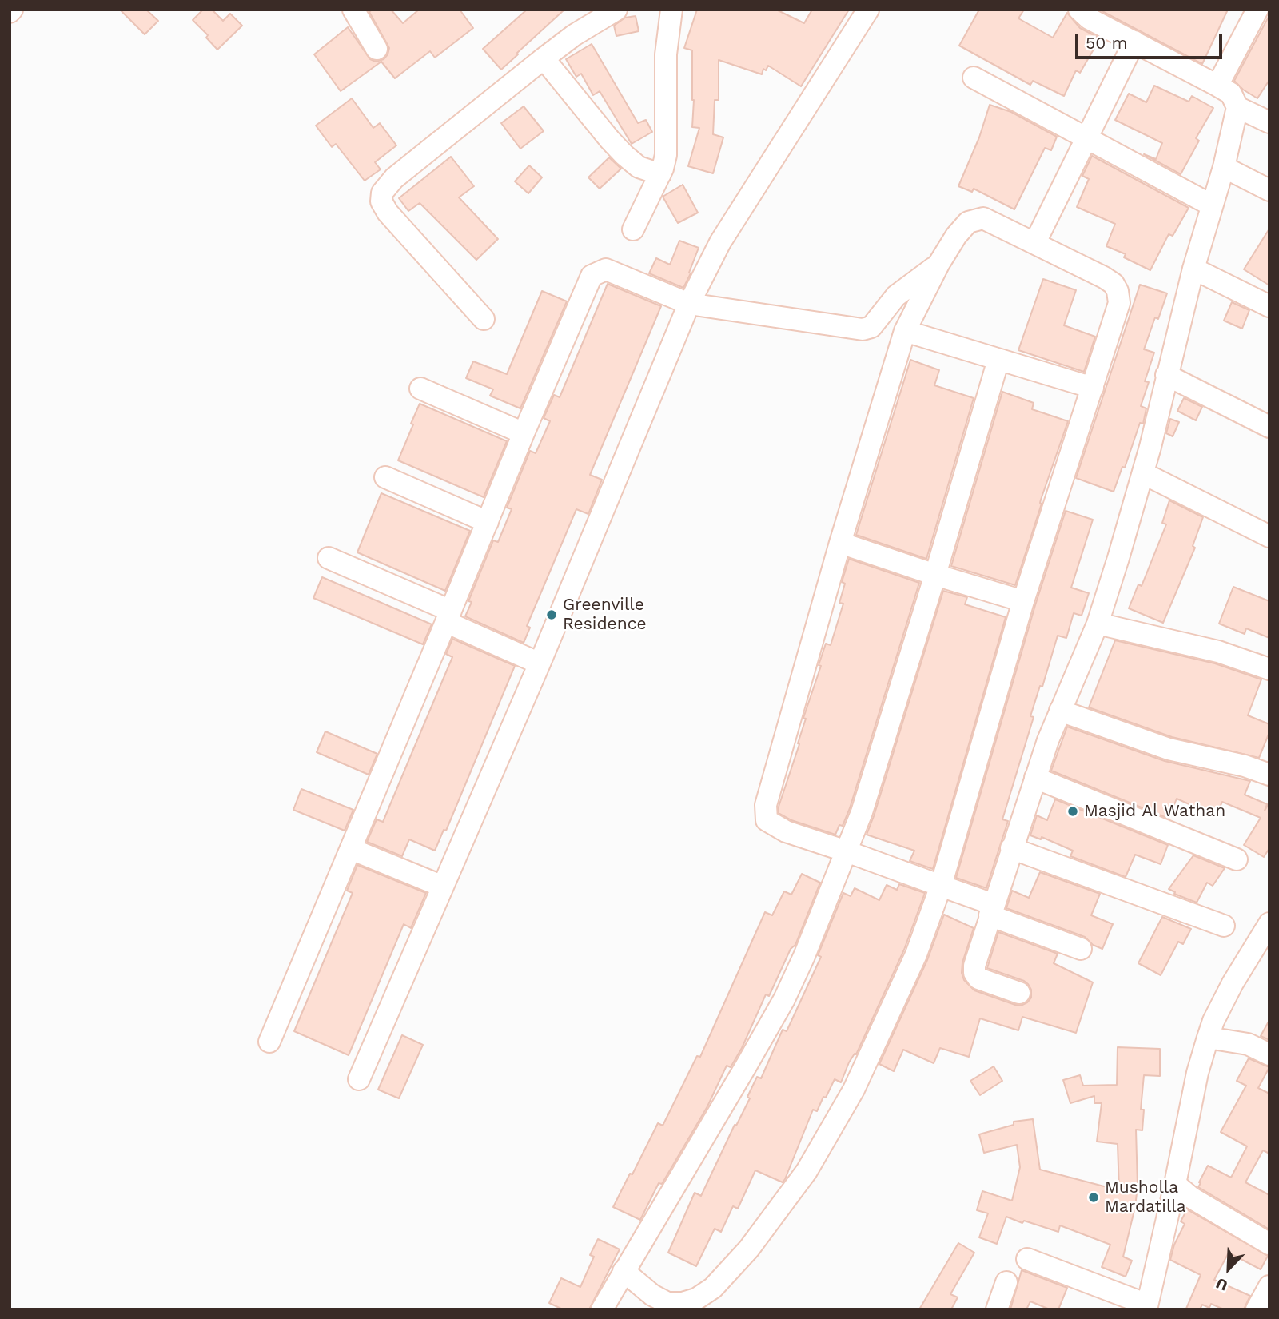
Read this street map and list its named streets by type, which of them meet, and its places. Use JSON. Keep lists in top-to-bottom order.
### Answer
{
  "places": ["Greenville Residence", "Masjid Al Wathan", "Musholla Mardatilla"],
  "scale_bar": "50 m",
  "north": "bottom left"
}
